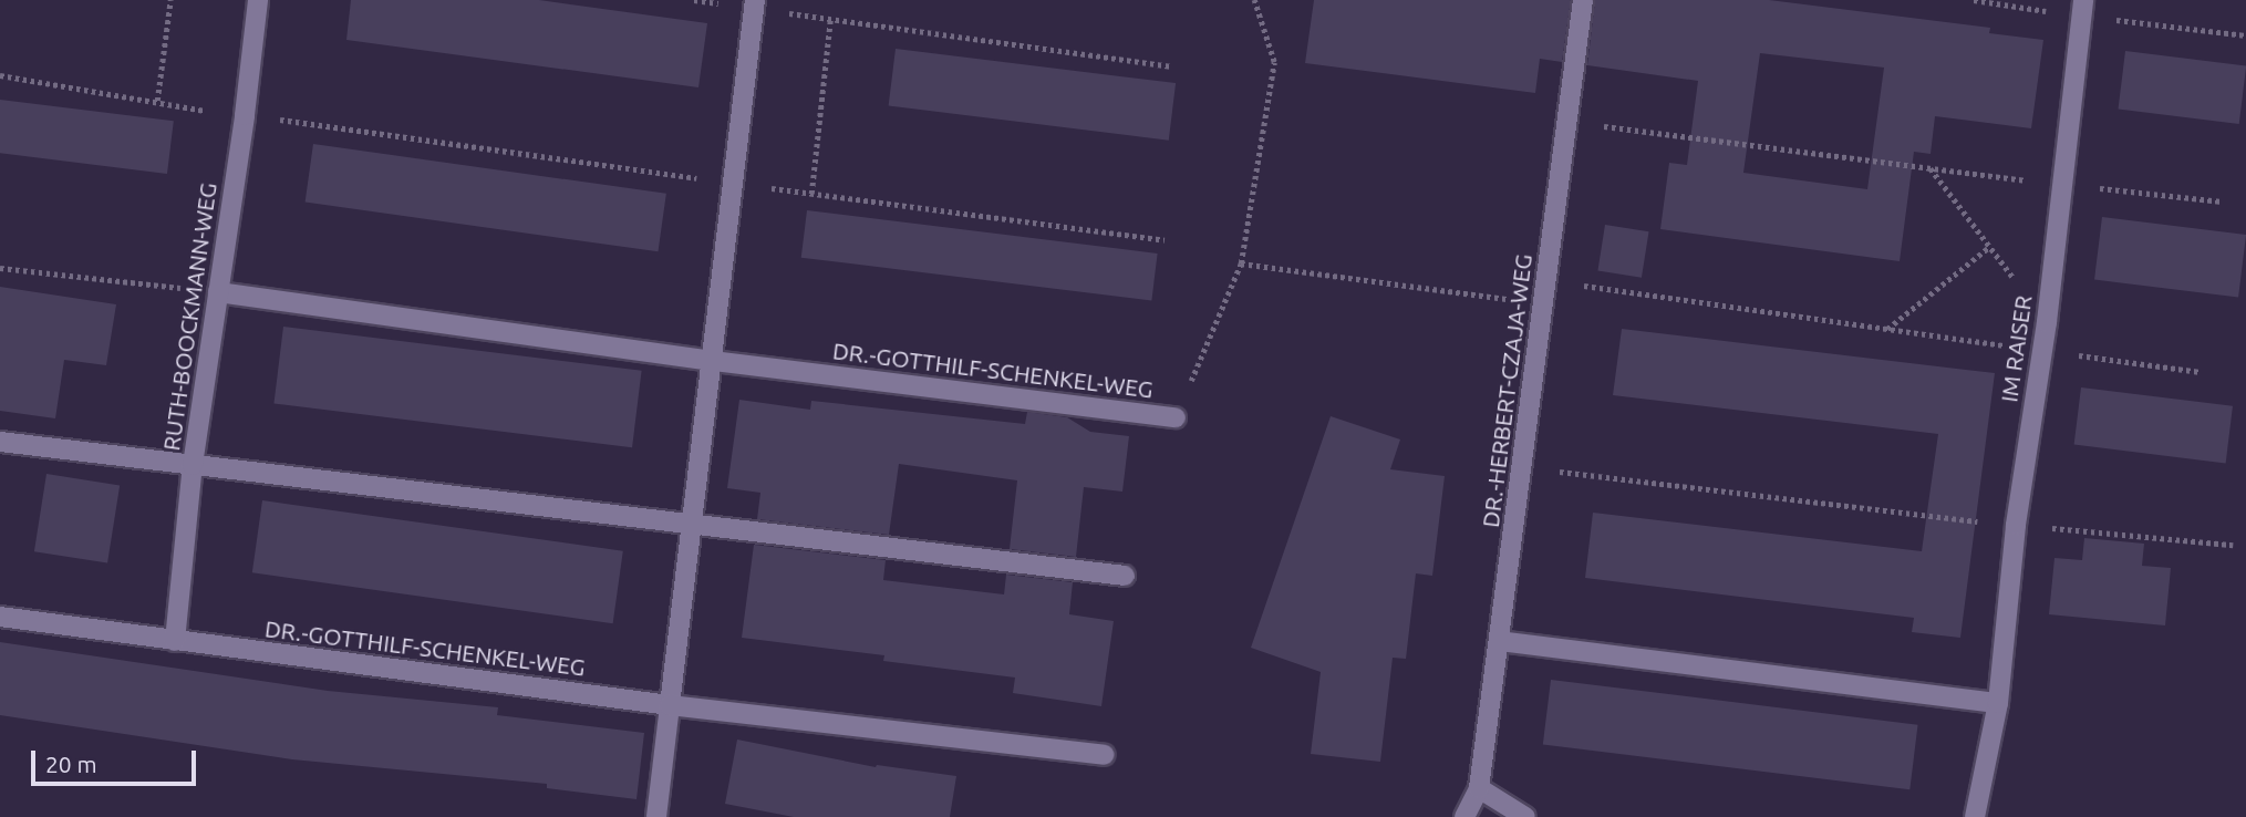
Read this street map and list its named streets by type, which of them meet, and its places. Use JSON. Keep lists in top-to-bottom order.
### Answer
{
  "streets": {
    "street": [
      "RUTH-BOOCKMANN-WEG",
      "IM RAISER",
      "DR.-GOTTHILF-SCHENKEL-WEG",
      "DR.-HERBERT-CZAJA-WEG"
    ]
  },
  "crossings": [
    ["RUTH-BOOCKMANN-WEG", "DR.-GOTTHILF-SCHENKEL-WEG"]
  ],
  "scale_bar": "20 m"
}
